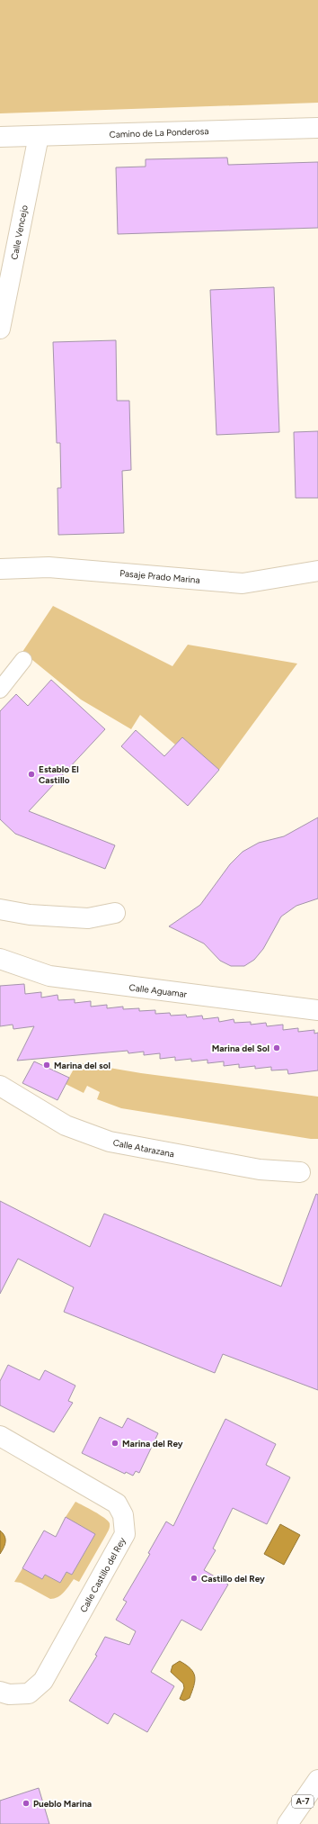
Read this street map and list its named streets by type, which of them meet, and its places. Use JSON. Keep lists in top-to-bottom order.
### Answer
{
  "streets": {
    "main road": [
      "Camino de La Ponderosa",
      "Calle Vencejo",
      "Pasaje Prado Marina",
      "Calle Aguamar",
      "Calle Atarazana",
      "Calle Castillo del Rey",
      "A-7"
    ]
  },
  "crossings": [
    ["Camino de La Ponderosa", "Calle Vencejo"]
  ],
  "places": [
    "Establo El Castillo",
    "Marina del Sol",
    "Marina del sol",
    "Marina del Rey",
    "Castillo del Rey",
    "Pueblo Marina"
  ]
}
